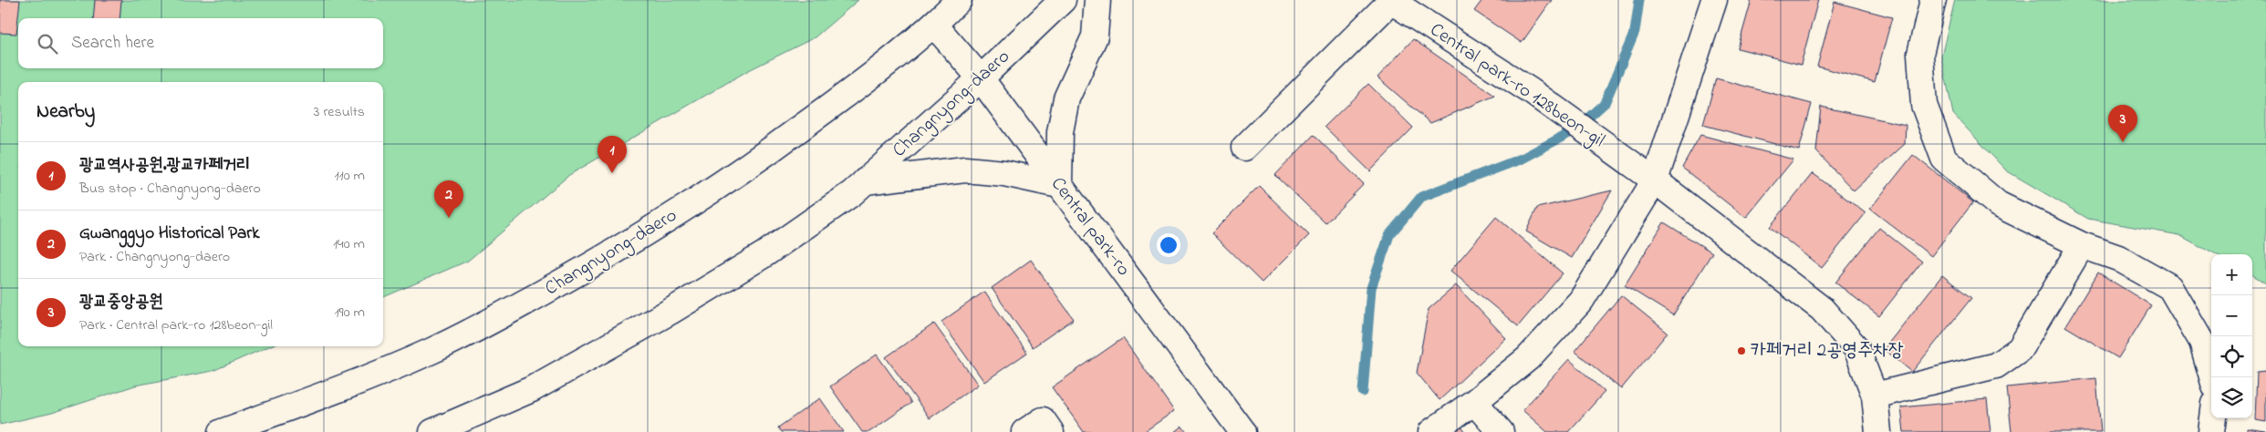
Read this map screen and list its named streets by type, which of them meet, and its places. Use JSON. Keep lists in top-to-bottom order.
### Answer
{
  "streets": {
    "street": ["Central park-ro 128beon-gil", "Changnyong-daero", "Central park-ro"]
  },
  "crossings": [
    ["Changnyong-daero", "Central park-ro"]
  ],
  "places": ["카페거리 2공영주차장"],
  "page": {
    "search": "Search here",
    "heading": ["Nearby", "3 results"],
    "pins": ["3", "1", "2"],
    "list": [
      {
        "mark": "1",
        "name": "광교역사공원.광교카페거리",
        "note": "Bus stop · Changnyong-daero",
        "value": "110 m"
      },
      {
        "mark": "2",
        "name": "Gwanggyo Historical Park",
        "note": "Park · Changnyong-daero",
        "value": "140 m"
      },
      {
        "mark": "3",
        "name": "광교중앙공원",
        "note": "Park · Central park-ro 128beon-gil",
        "value": "190 m"
      }
    ],
    "map_buttons": ["+", "−"]
  }
}
